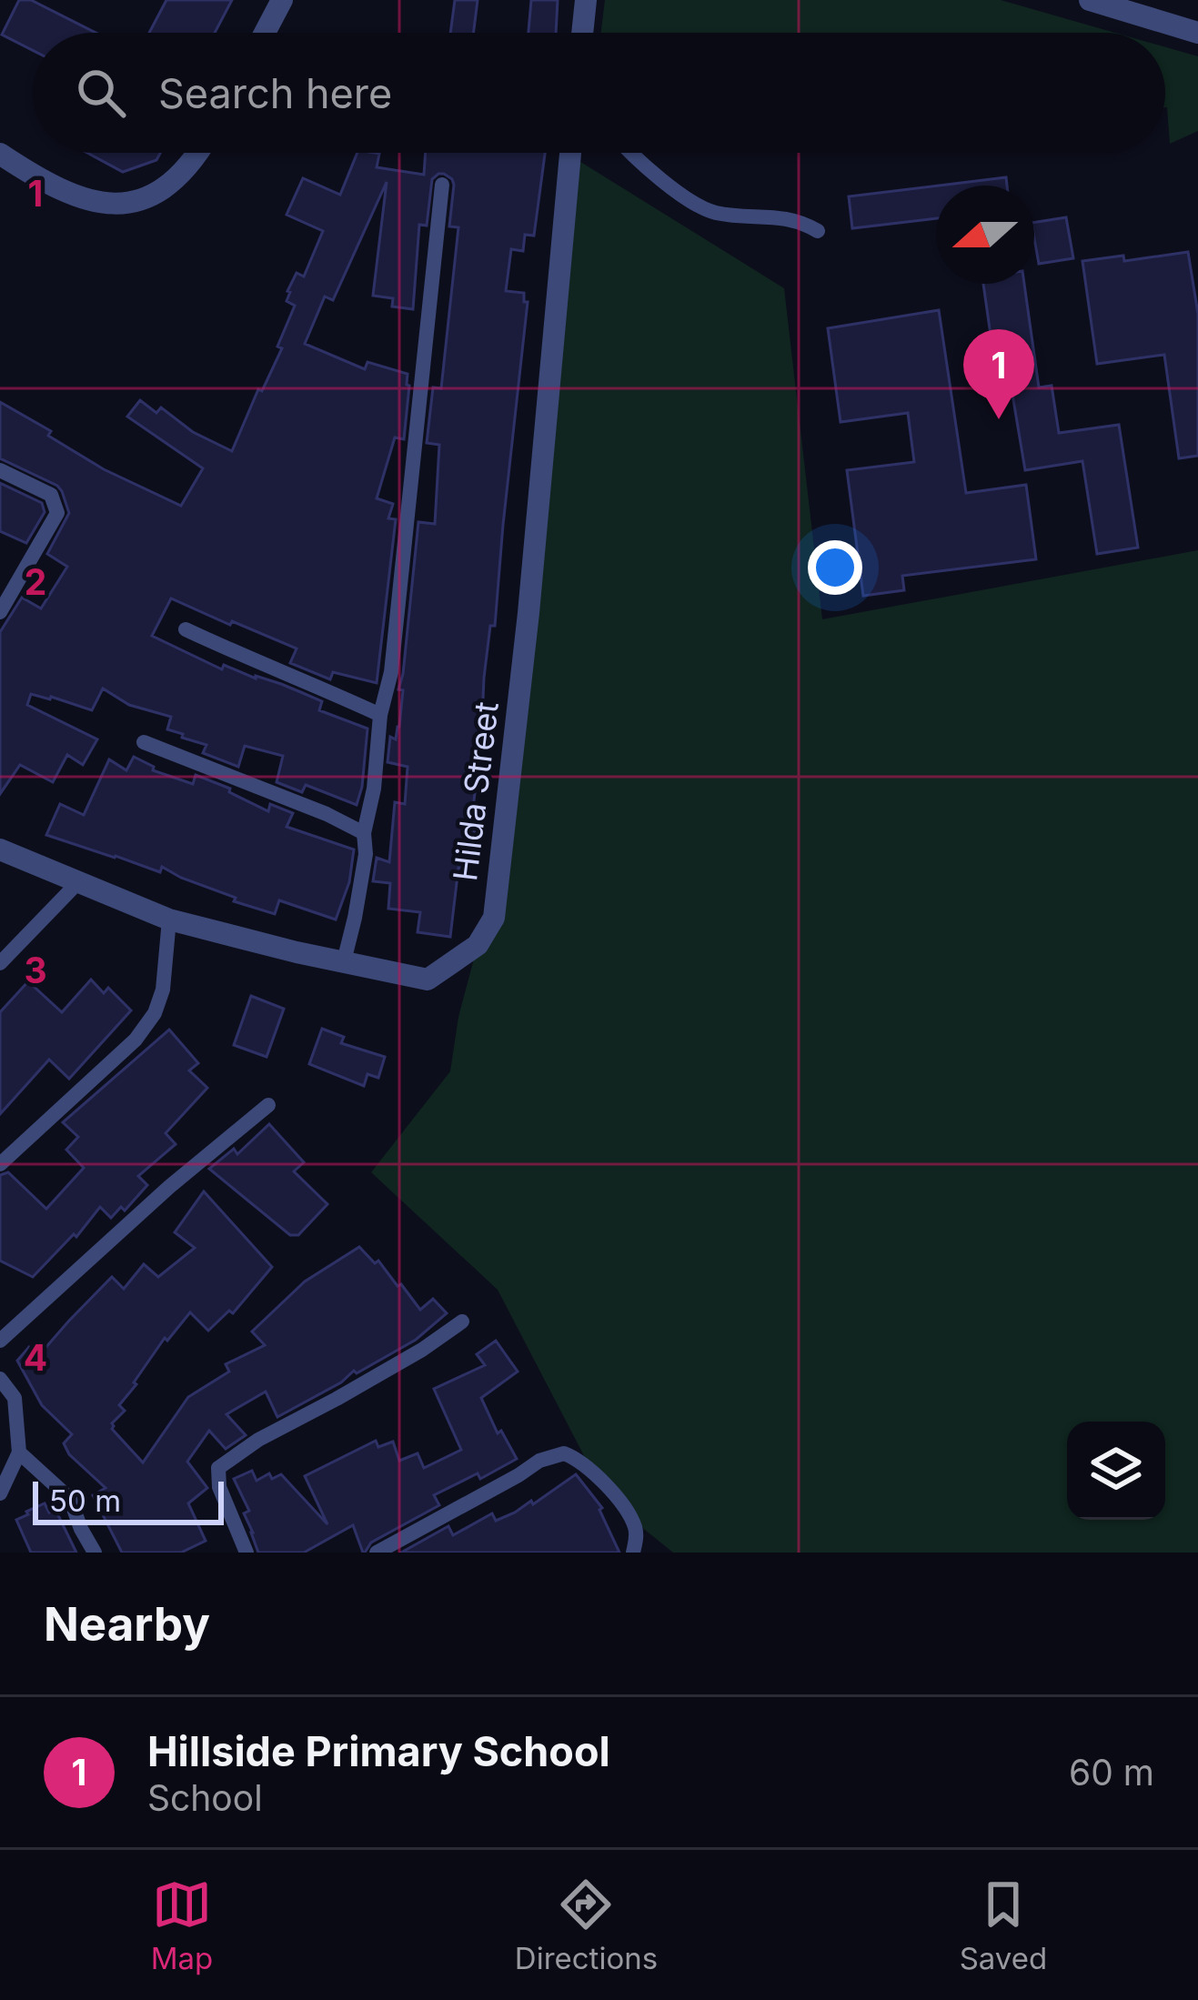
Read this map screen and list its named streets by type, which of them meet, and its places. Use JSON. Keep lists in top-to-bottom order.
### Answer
{
  "streets": {
    "street": ["Hilda Street"]
  },
  "scale_bar": "50 m",
  "north": "left",
  "page": {
    "search": "Search here",
    "pins": "1",
    "scale": "50 m",
    "heading": "Nearby",
    "list": [
      {
        "mark": "1",
        "name": "Hillside Primary School",
        "note": "School",
        "value": "60 m"
      }
    ],
    "nav": ["Map", "Directions", "Saved"]
  },
  "grid": {
    "rows": [
      "1",
      "2",
      "3",
      "4"
    ]
  }
}
